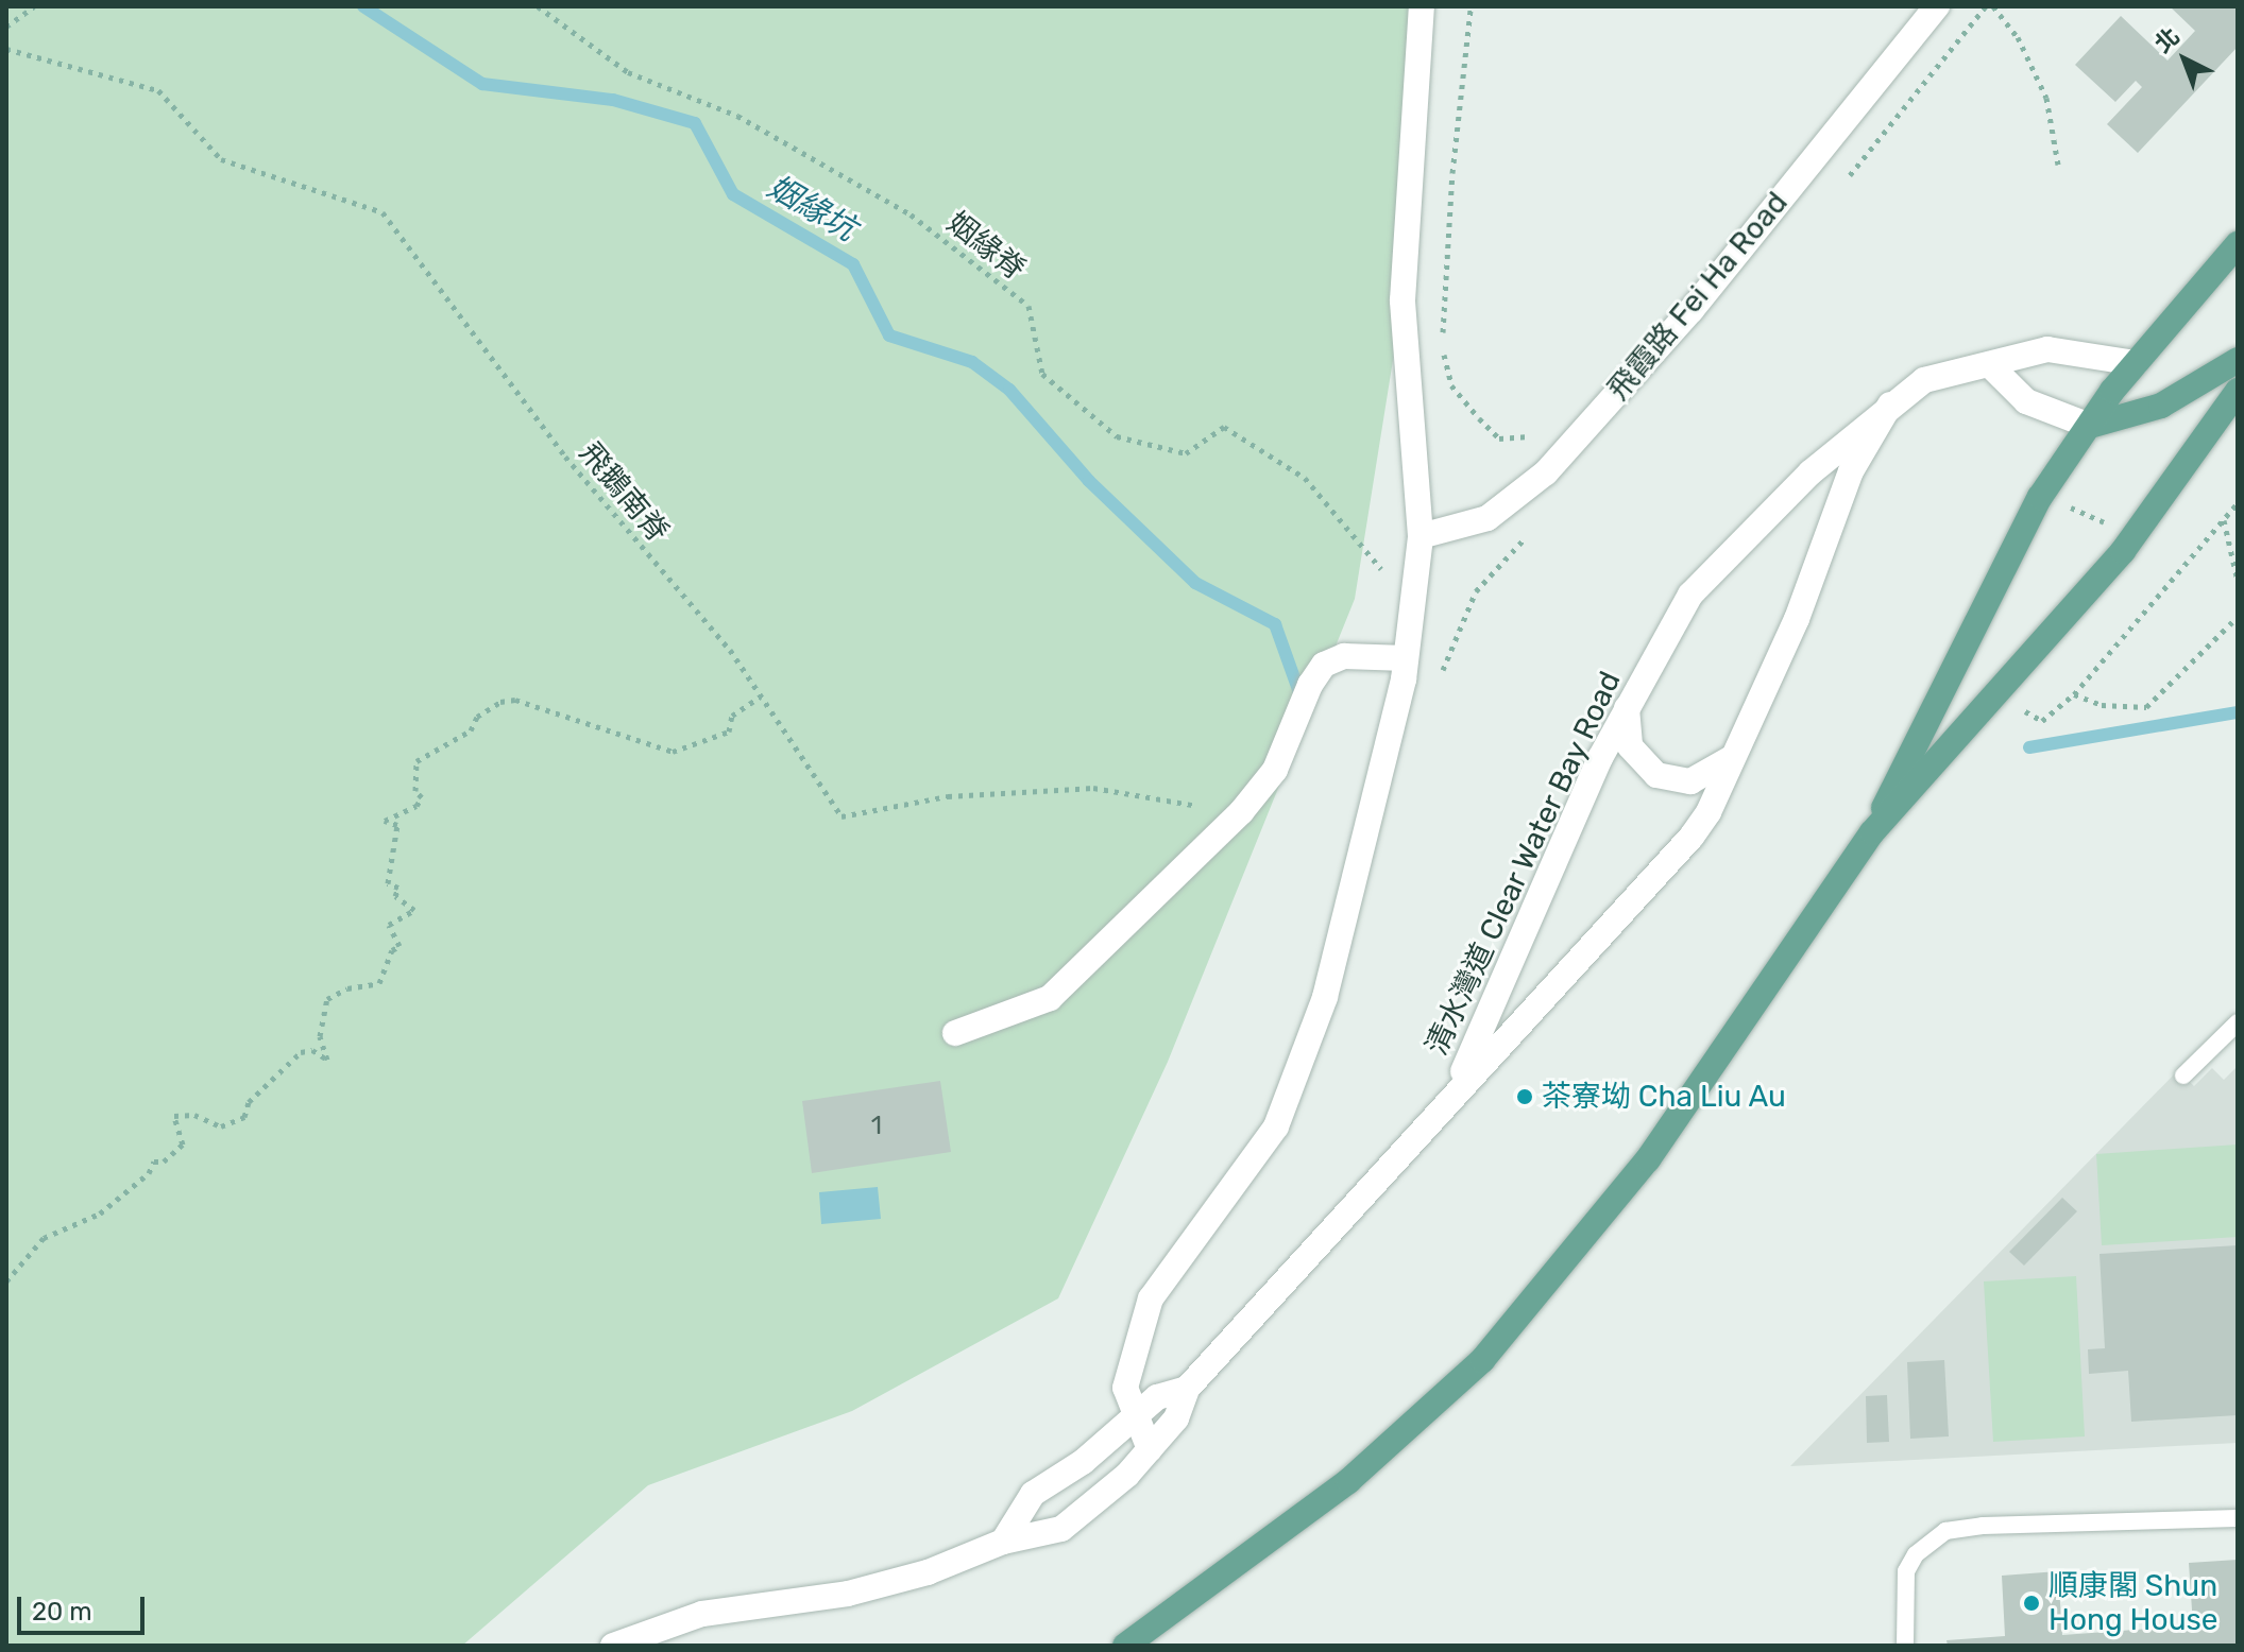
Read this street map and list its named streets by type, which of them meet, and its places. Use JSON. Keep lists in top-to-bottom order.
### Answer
{
  "streets": {
    "main road": ["飛霞路 Fei Ha Road", "清水灣道 Clear Water Bay Road"],
    "path": ["姻緣脊", "飛鵝南脊"]
  },
  "water": ["姻緣坑"],
  "places": ["茶寮坳 Cha Liu Au", "順康閣 Shun Hong House"],
  "house_numbers": ["1"],
  "scale_bar": "20 m",
  "north": "top left"
}
